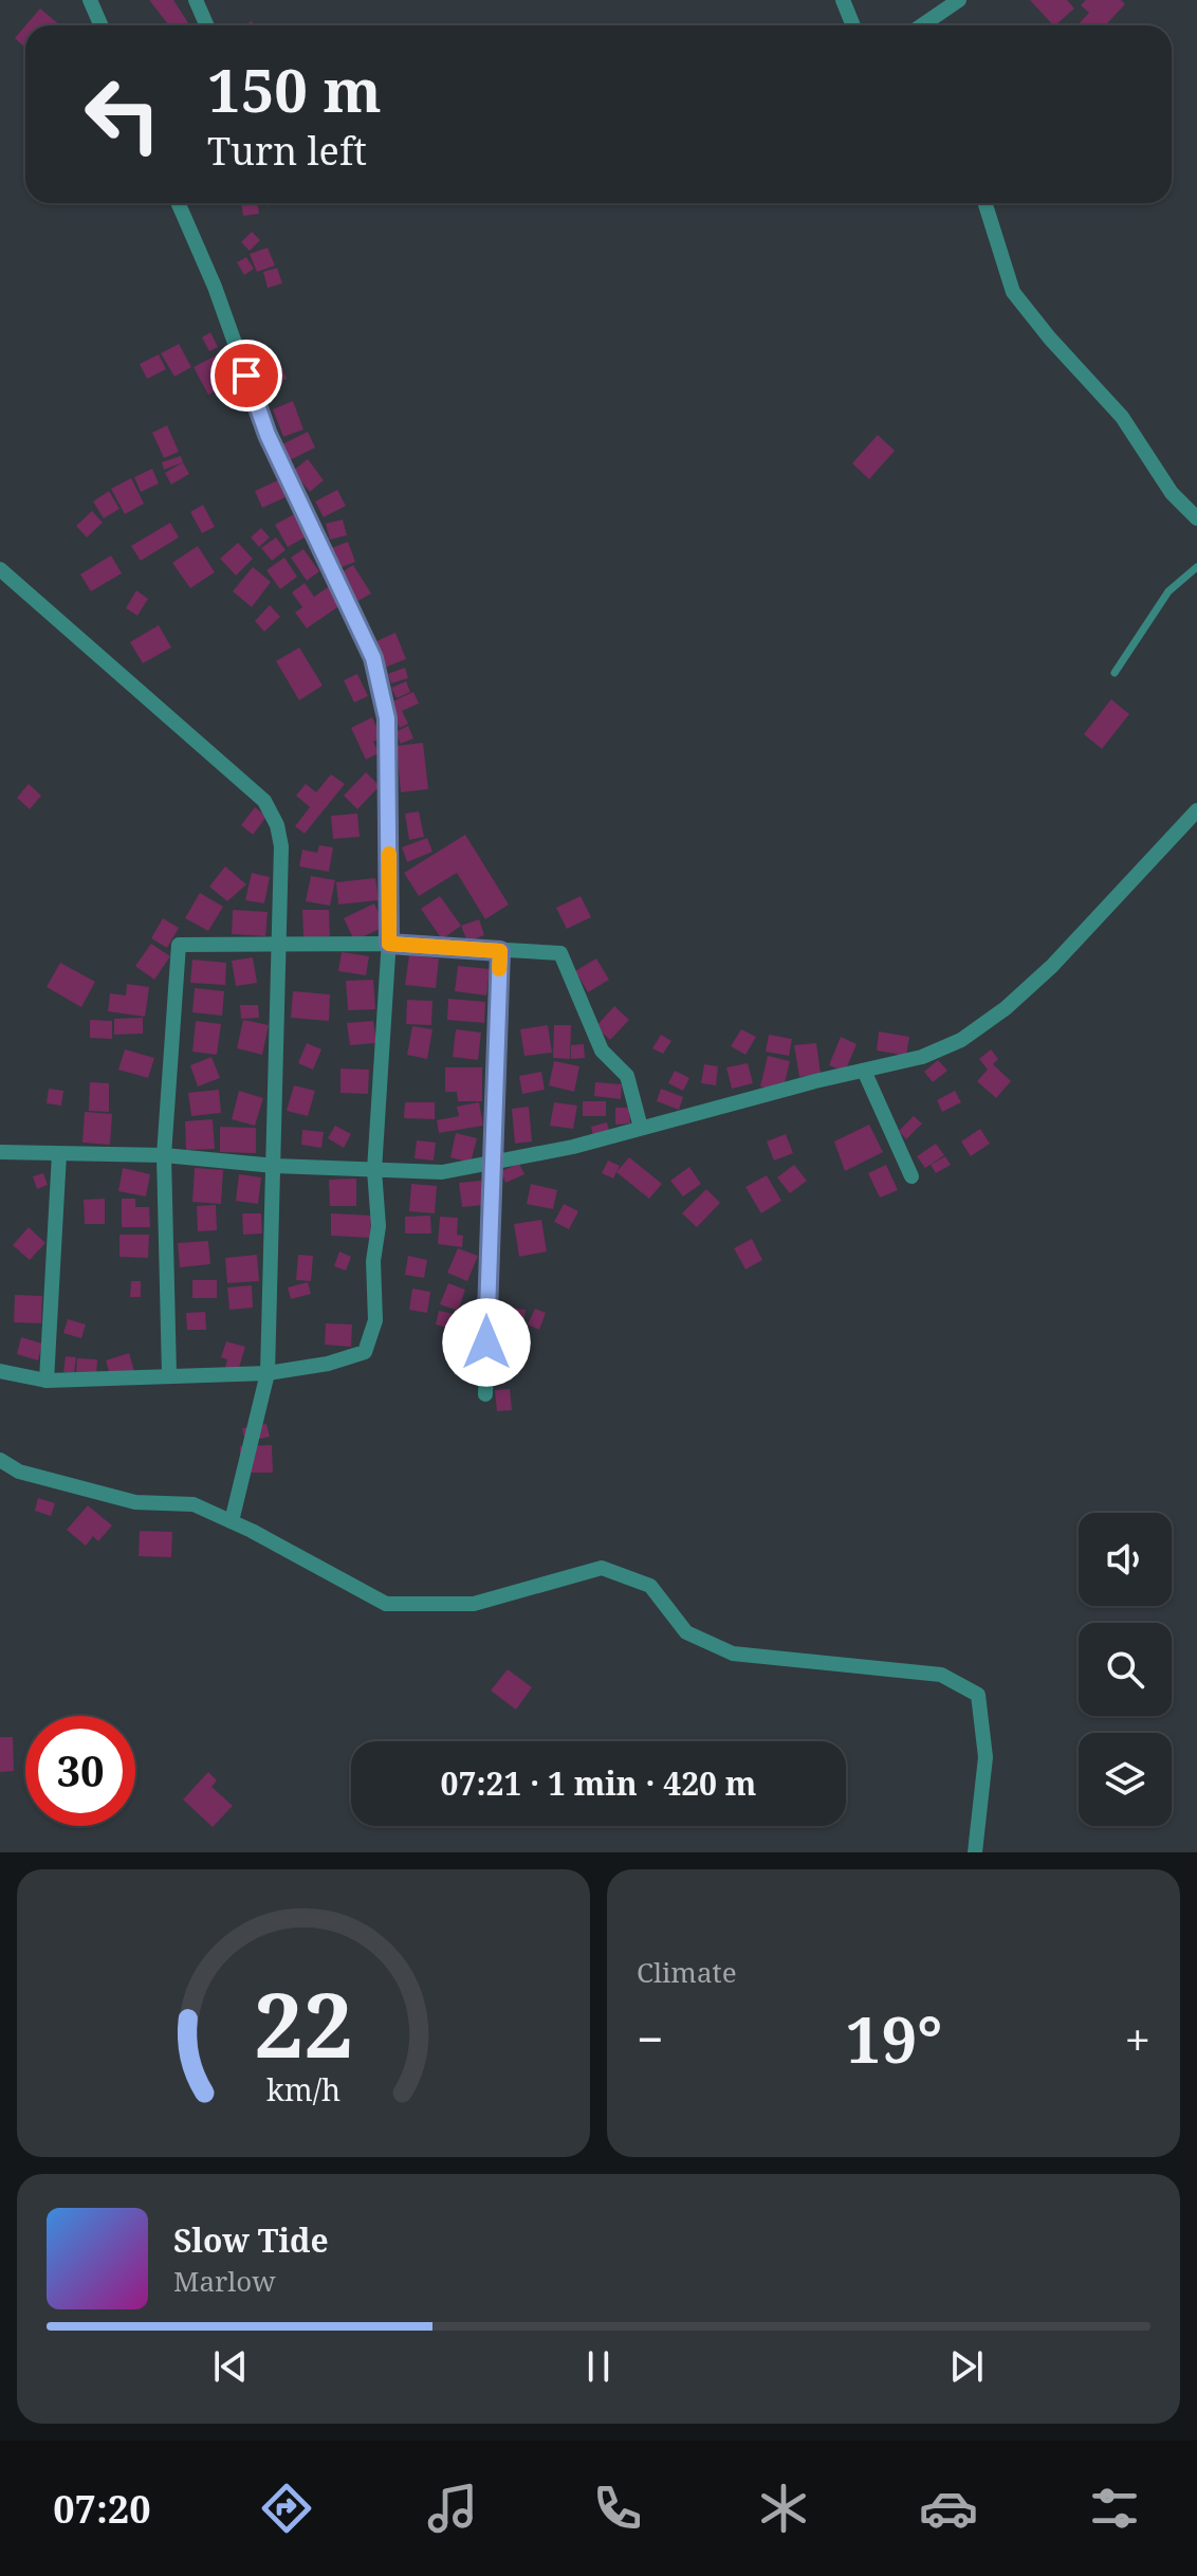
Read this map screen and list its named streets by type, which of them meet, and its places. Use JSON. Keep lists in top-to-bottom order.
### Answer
{
  "page": {
    "turn": ["150 m", "Turn left"],
    "limit": "30",
    "trip": "07:21 · 1 min · 420 m",
    "tile": "Climate",
    "heat": ["−", "19°", "+"],
    "song": ["Slow Tide", "Marlow"],
    "tabs": "07:20",
    "gauge": ["22", "km/h"]
  }
}
